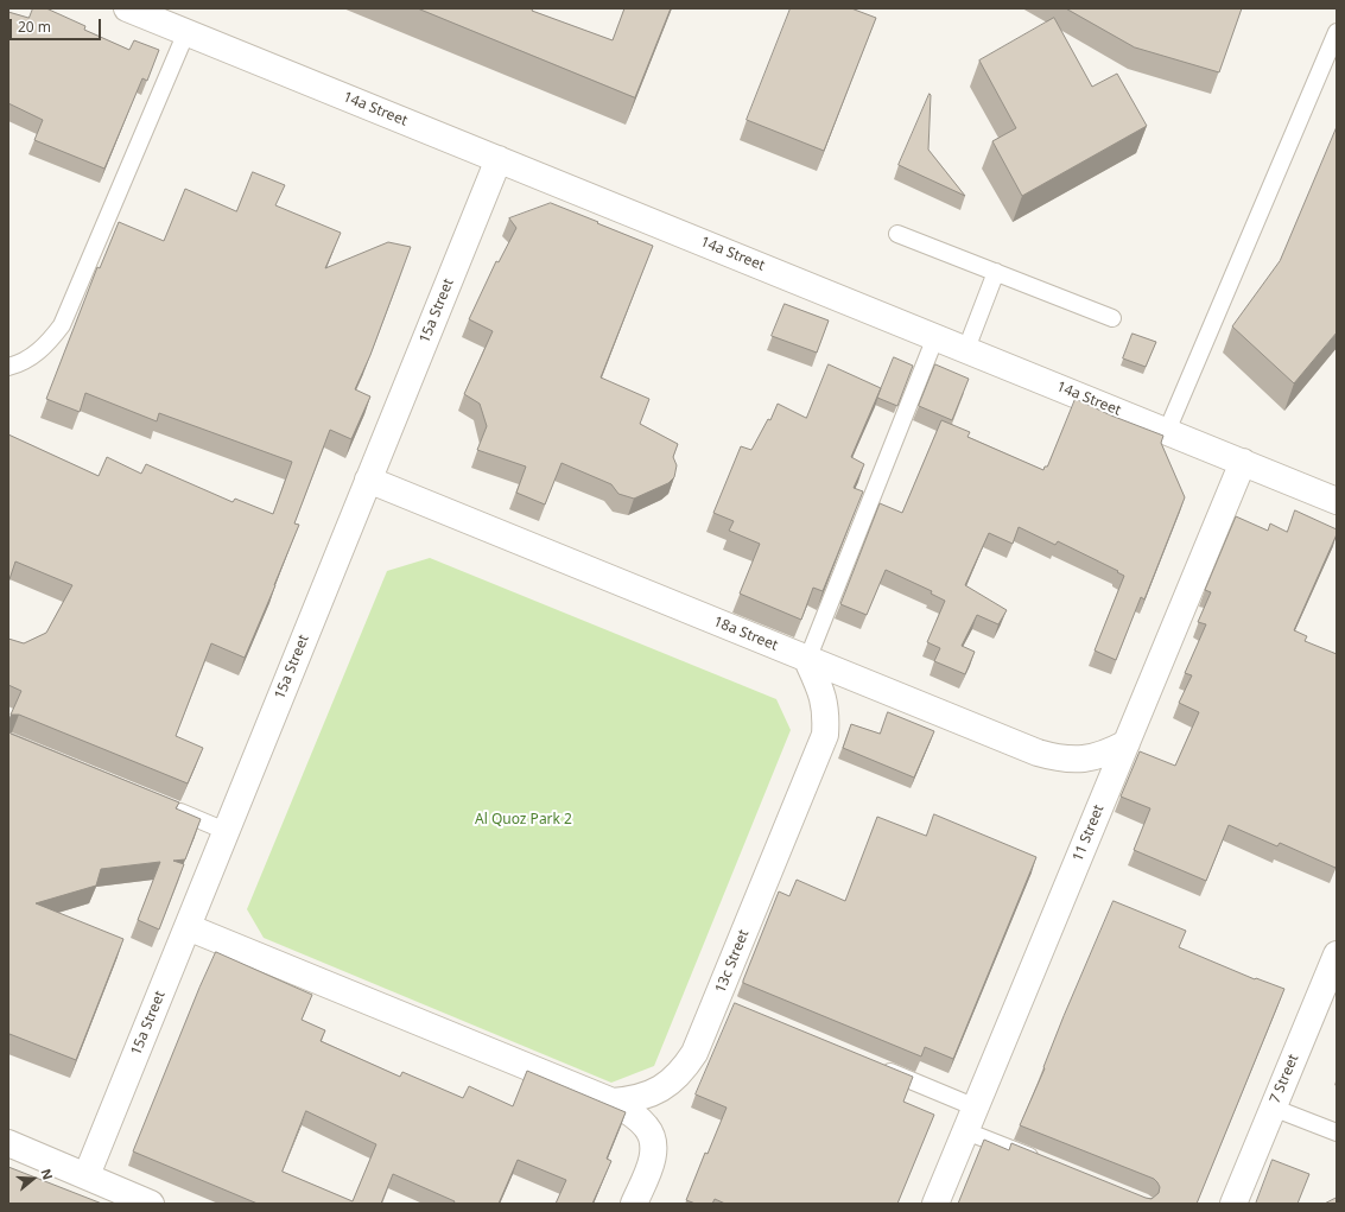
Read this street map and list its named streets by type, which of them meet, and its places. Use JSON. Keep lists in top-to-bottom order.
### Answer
{
  "streets": {
    "street": [
      "14a Street",
      "15a Street",
      "18a Street",
      "11 Street",
      "13c Street",
      "7 Street"
    ]
  },
  "crossings": [
    ["14a Street", "15a Street"],
    ["14a Street", "11 Street"],
    ["15a Street", "18a Street"],
    ["18a Street", "11 Street"],
    ["18a Street", "13c Street"]
  ],
  "parks": ["Al Quoz Park 2"],
  "scale_bar": "20 m",
  "north": "right"
}
